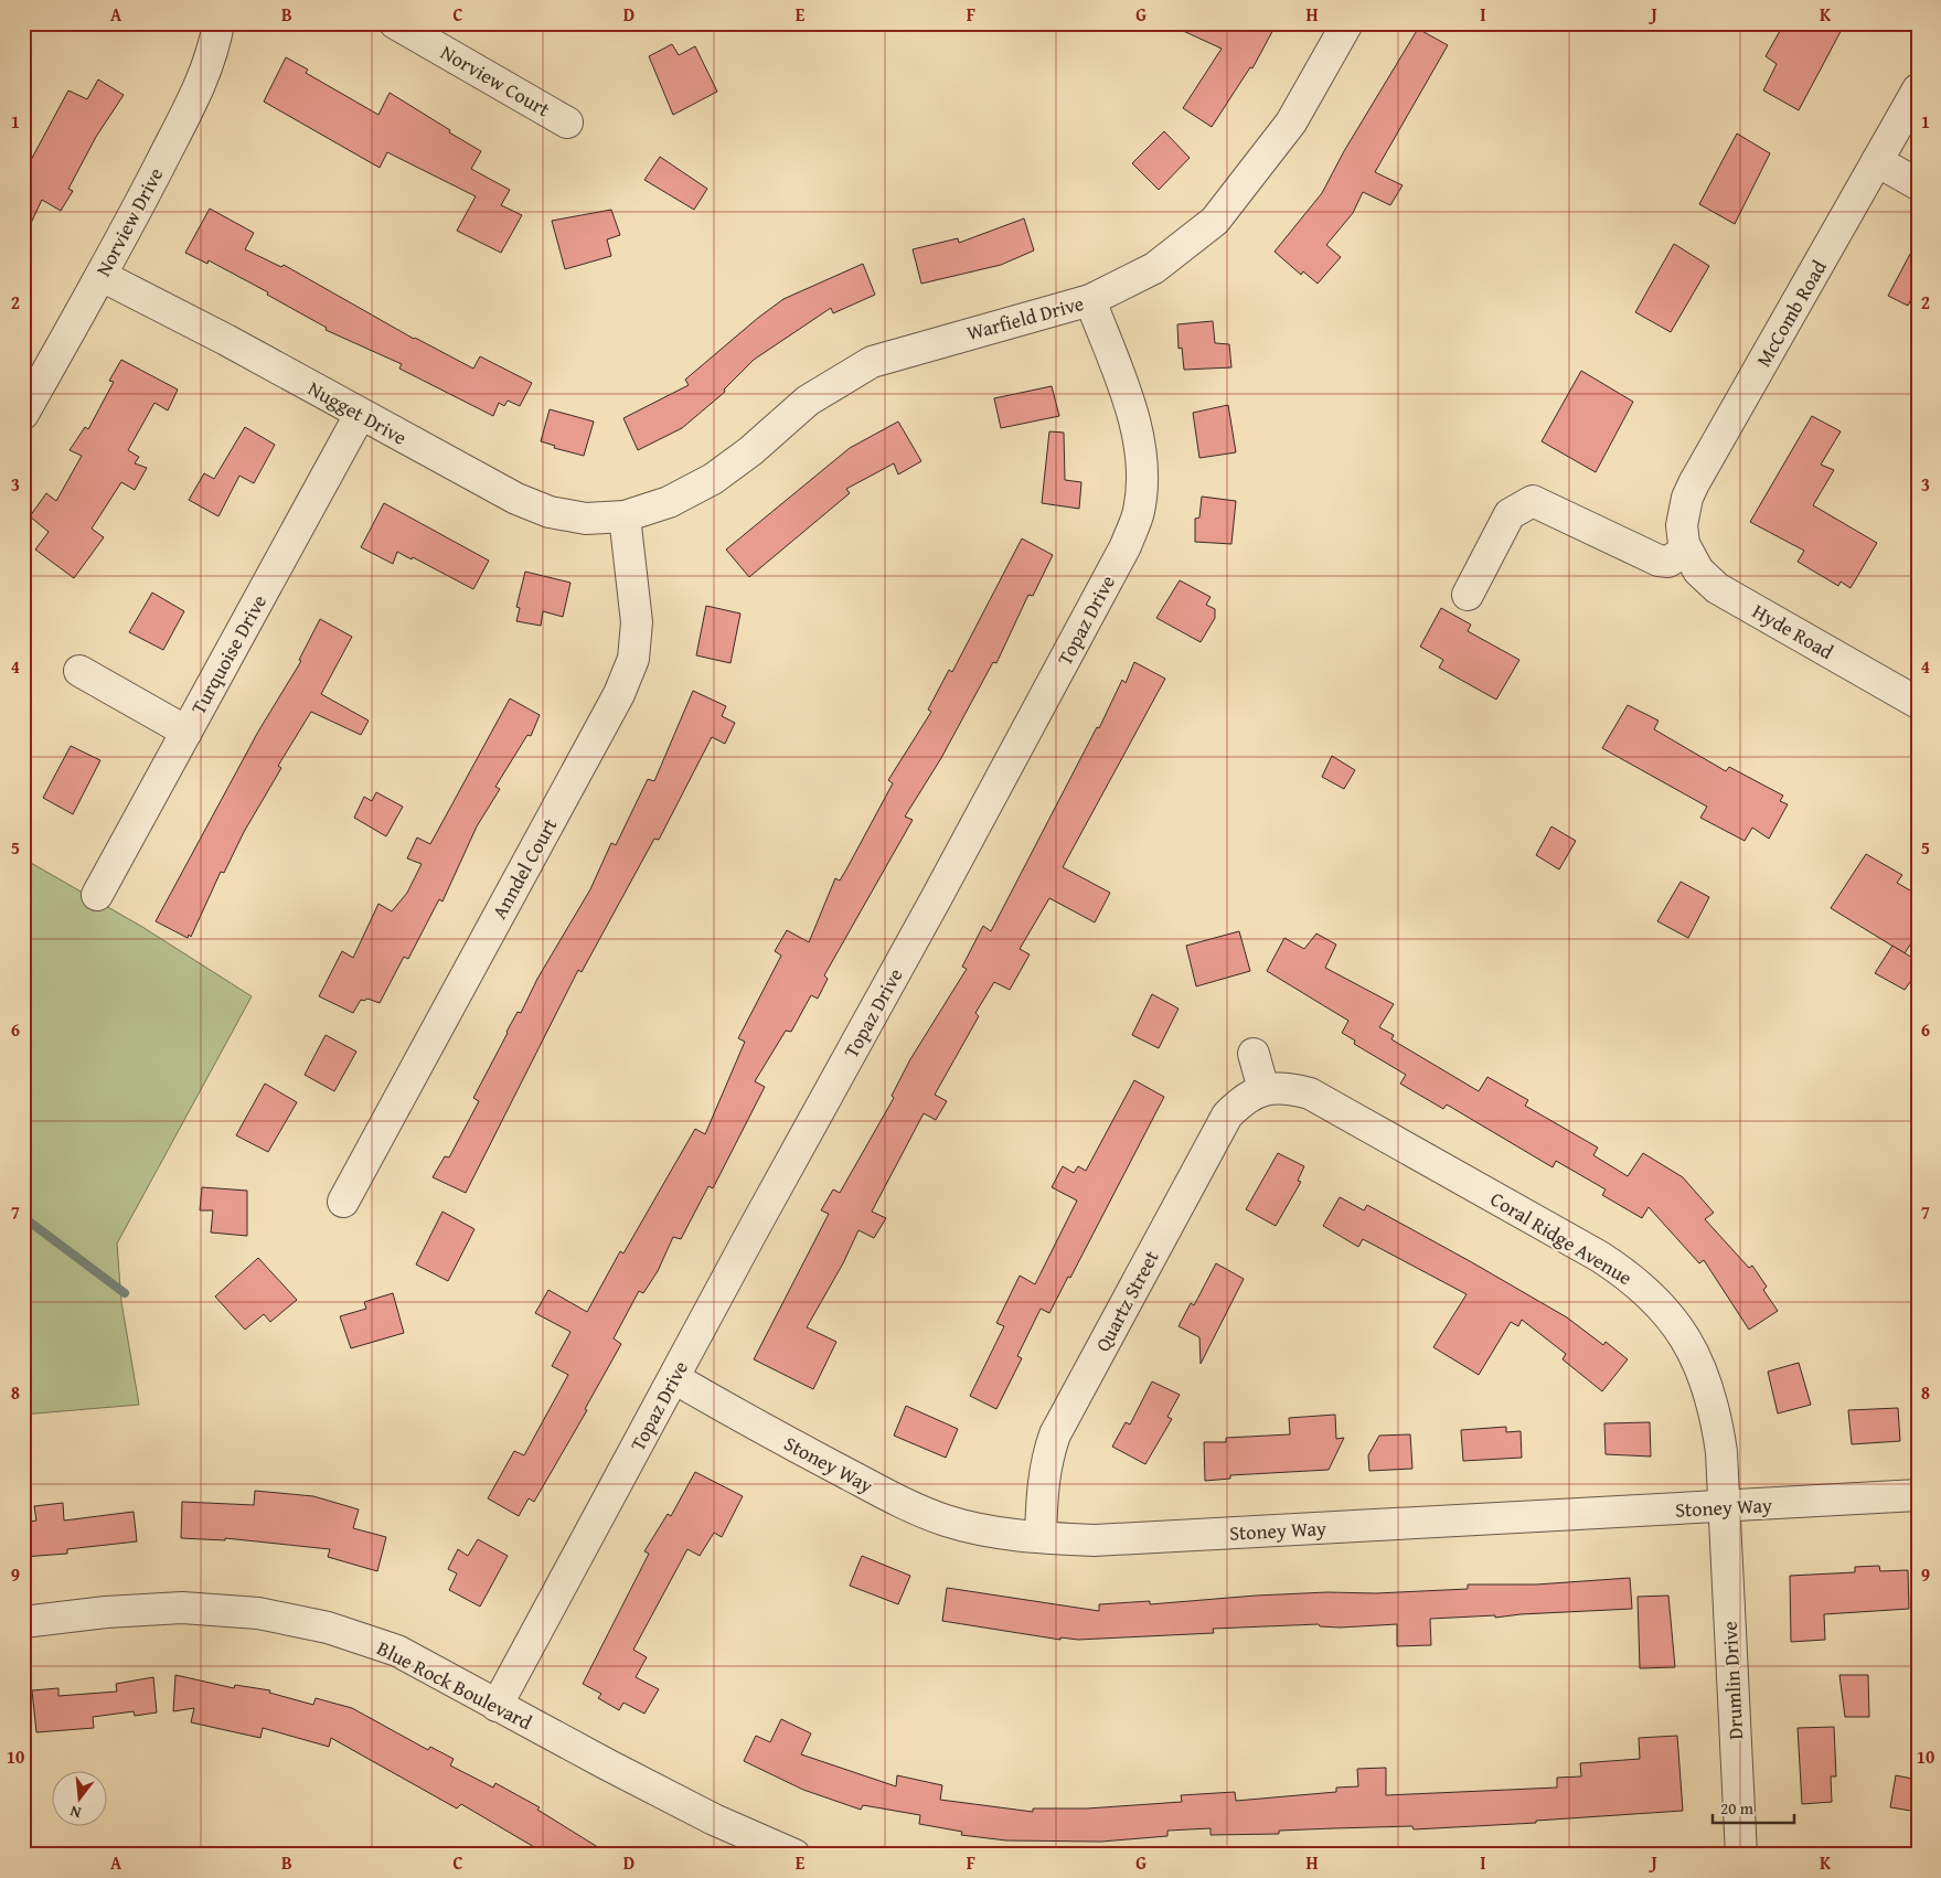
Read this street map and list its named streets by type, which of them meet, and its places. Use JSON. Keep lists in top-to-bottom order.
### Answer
{
  "streets": {
    "street": [
      "Norview Court",
      "Norview Drive",
      "McComb Road",
      "Warfield Drive",
      "Nugget Drive",
      "Topaz Drive",
      "Hyde Road",
      "Turquoise Drive",
      "Anndel Court",
      "Coral Ridge Avenue",
      "Quartz Street",
      "Stoney Way",
      "Drumlin Drive",
      "Blue Rock Boulevard"
    ]
  },
  "crossings": [
    ["Norview Drive", "Nugget Drive"],
    ["McComb Road", "Hyde Road"],
    ["Warfield Drive", "Nugget Drive"],
    ["Warfield Drive", "Topaz Drive"],
    ["Warfield Drive", "Anndel Court"],
    ["Nugget Drive", "Turquoise Drive"],
    ["Nugget Drive", "Anndel Court"],
    ["Topaz Drive", "Stoney Way"],
    ["Topaz Drive", "Blue Rock Boulevard"],
    ["Coral Ridge Avenue", "Quartz Street"],
    ["Coral Ridge Avenue", "Stoney Way"],
    ["Coral Ridge Avenue", "Drumlin Drive"],
    ["Quartz Street", "Stoney Way"],
    ["Stoney Way", "Drumlin Drive"]
  ],
  "scale_bar": "20 m",
  "north": "bottom",
  "grid": {
    "columns": [
      "A",
      "B",
      "C",
      "D",
      "E",
      "F",
      "G",
      "H",
      "I",
      "J",
      "K"
    ],
    "rows": [
      "1",
      "2",
      "3",
      "4",
      "5",
      "6",
      "7",
      "8",
      "9",
      "10"
    ]
  }
}
